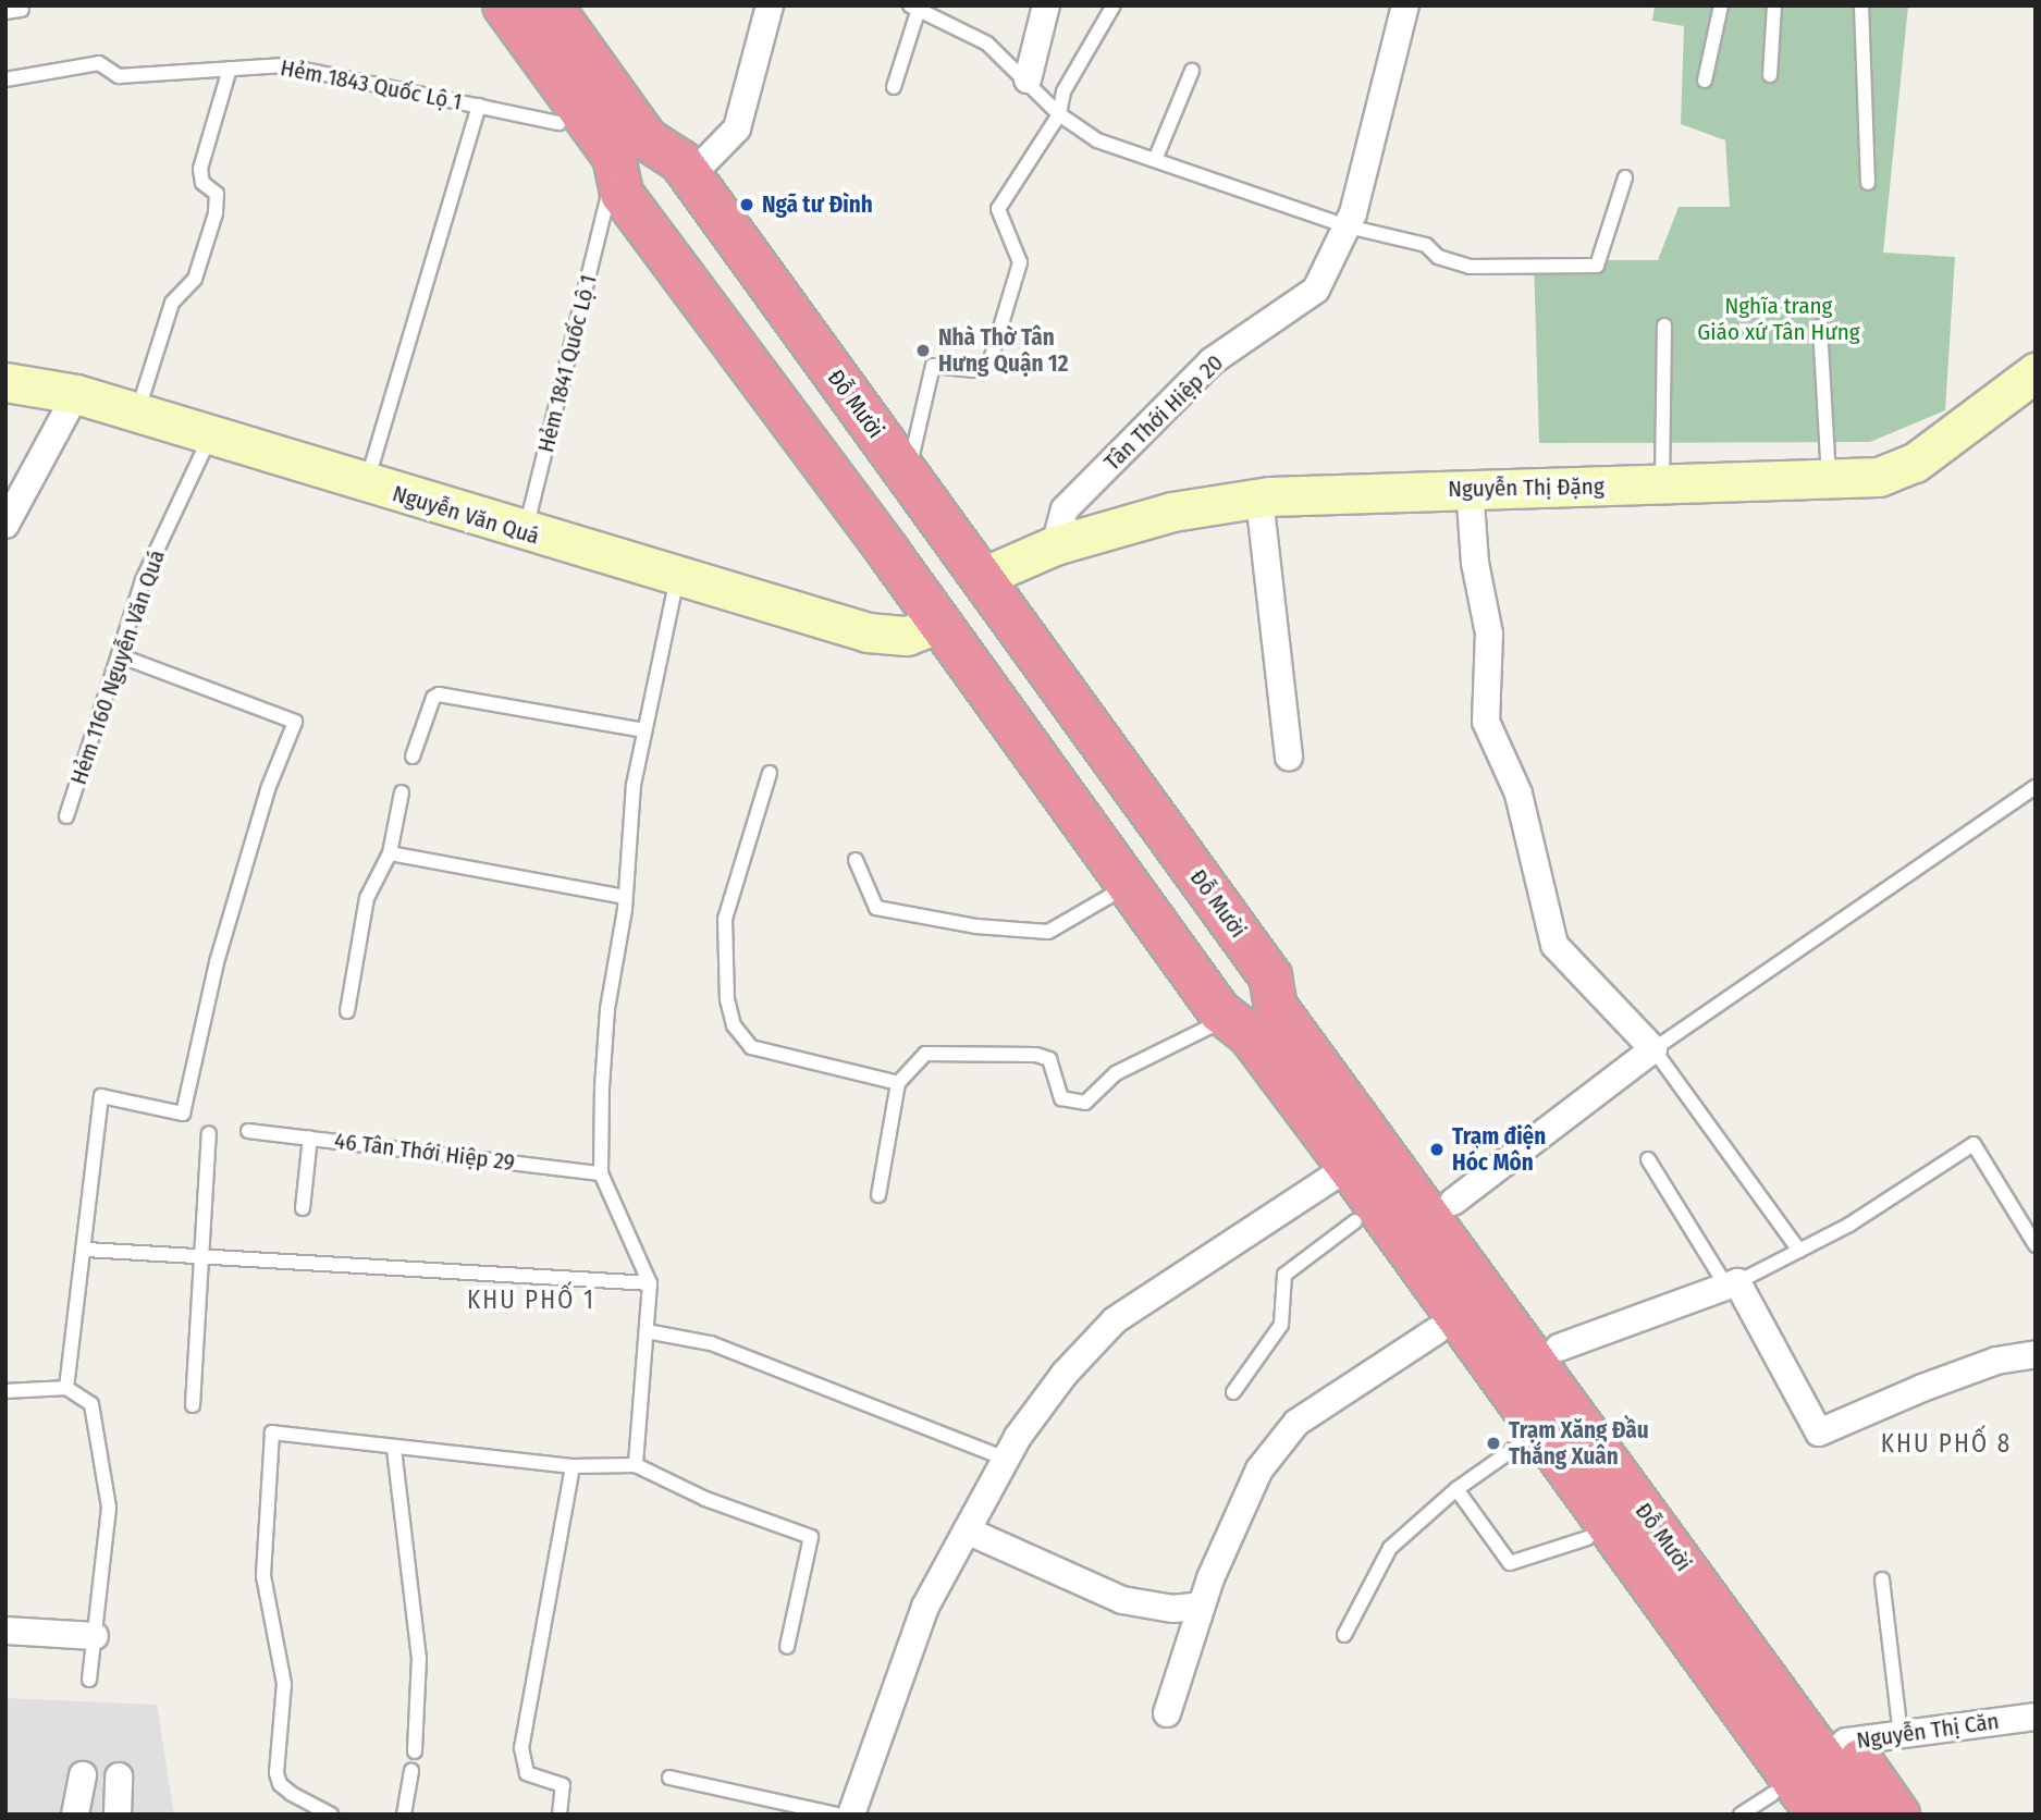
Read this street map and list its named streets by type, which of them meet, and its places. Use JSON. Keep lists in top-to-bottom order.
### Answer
{
  "streets": {
    "highway": ["Đỗ Mười"],
    "street": [
      "Tân Thới Hiệp 20",
      "Nguyễn Thị Đặng",
      "Nguyễn Văn Quá",
      "Nguyễn Thị Căn"
    ],
    "lane": [
      "Hẻm 1843 Quốc Lộ 1",
      "Hẻm 1841 Quốc Lộ 1",
      "Hẻm 1160 Nguyễn Văn Quá",
      "46 Tân Thới Hiệp 29"
    ]
  },
  "crossings": [
    ["Hẻm 1843 Quốc Lộ 1", "Đỗ Mười"],
    ["Hẻm 1841 Quốc Lộ 1", "Đỗ Mười"],
    ["Hẻm 1841 Quốc Lộ 1", "Nguyễn Văn Quá"],
    ["Đỗ Mười", "Nguyễn Thị Đặng"],
    ["Đỗ Mười", "Nguyễn Văn Quá"],
    ["Đỗ Mười", "Nguyễn Thị Căn"],
    ["Tân Thới Hiệp 20", "Nguyễn Thị Đặng"],
    ["Nguyễn Văn Quá", "Hẻm 1160 Nguyễn Văn Quá"]
  ],
  "districts": ["KHU PHỐ 1", "KHU PHỐ 8"],
  "parks": ["Nghĩa trang Giáo xứ Tân Hưng"],
  "places": [
    "Ngã tư Đình",
    "Nhà Thờ Tân Hưng Quận 12",
    "Trạm điện Hóc Môn",
    "Trạm Xăng Đầu Thắng Xuân"
  ]
}
